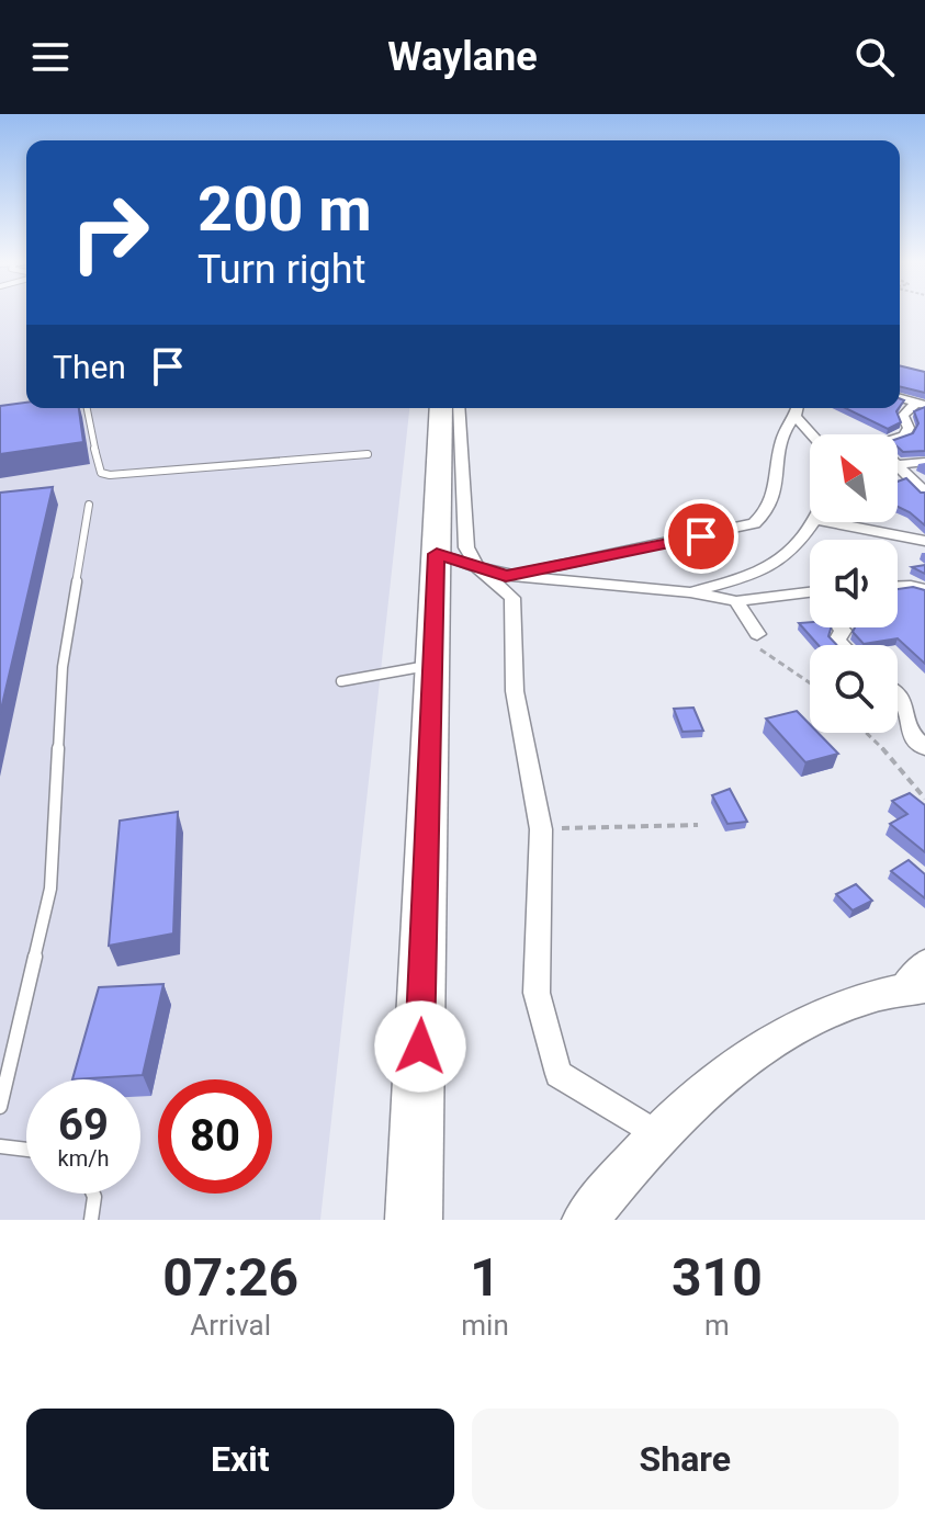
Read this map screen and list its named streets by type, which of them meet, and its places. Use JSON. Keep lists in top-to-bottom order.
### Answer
{
  "north": "top left",
  "page": {
    "header": "Waylane",
    "turn": ["200 m", "Turn right"],
    "then": "Then",
    "speed": "69 km/h",
    "limit": "80",
    "eta": [
      "07:26",
      "Arrival",
      "1",
      "min",
      "310",
      "m"
    ],
    "buttons": ["Exit", "Share"]
  }
}
